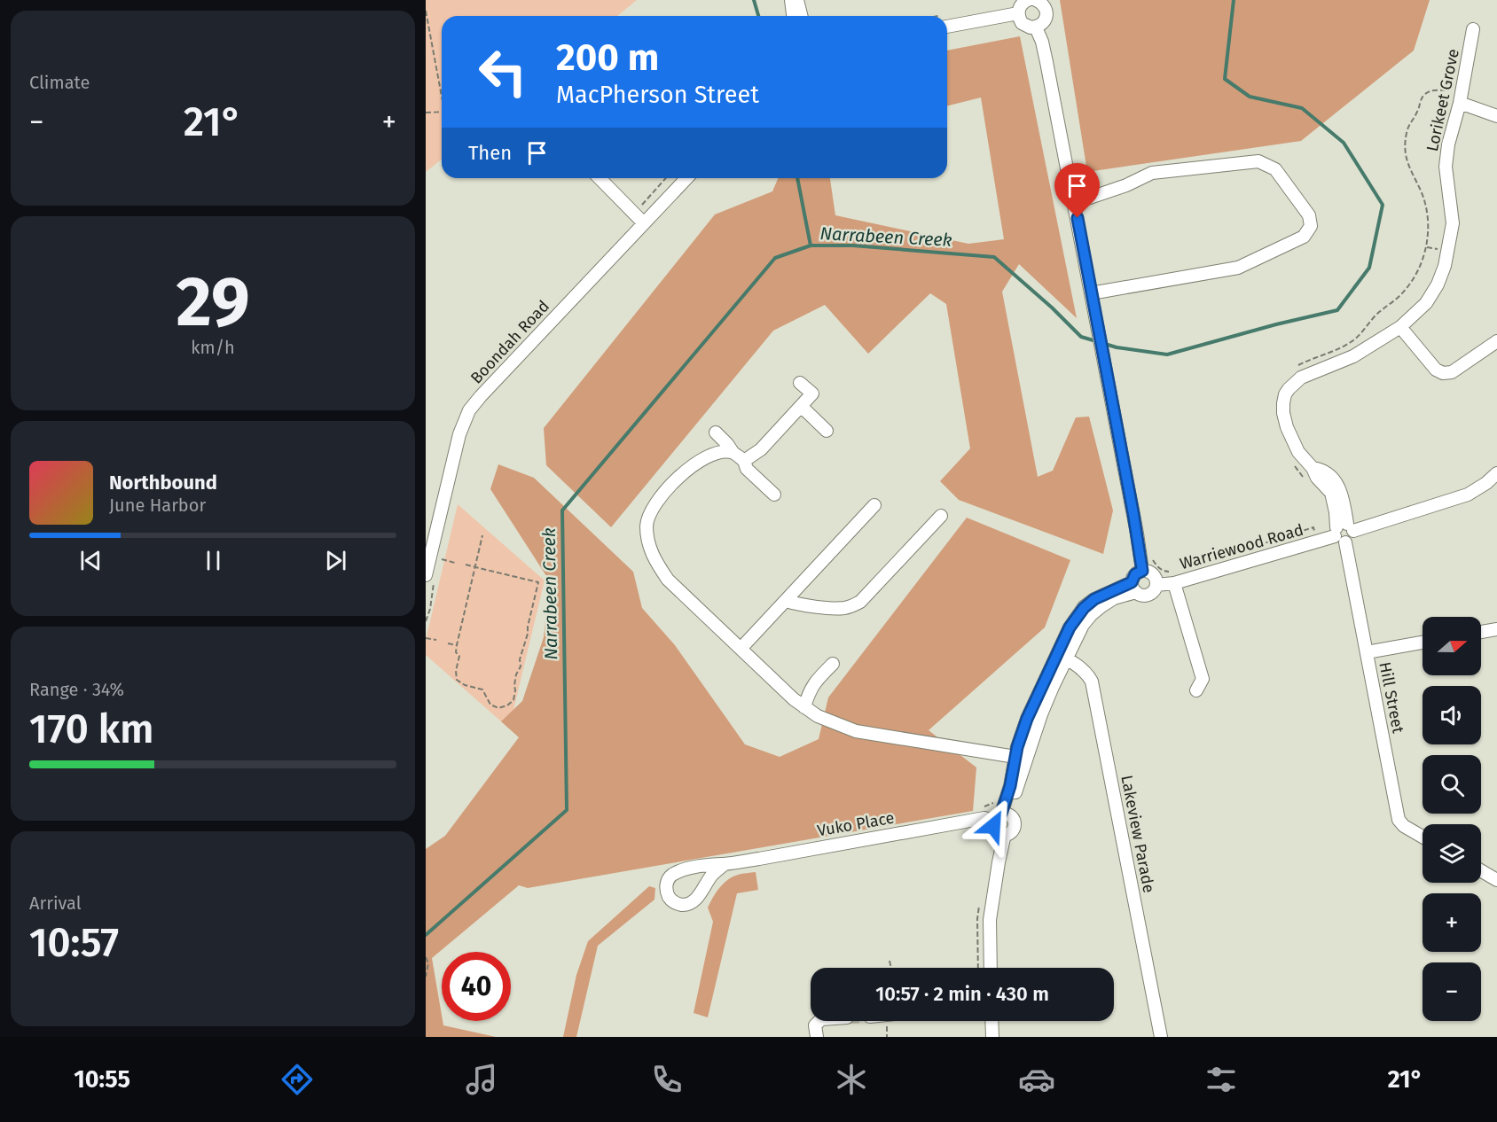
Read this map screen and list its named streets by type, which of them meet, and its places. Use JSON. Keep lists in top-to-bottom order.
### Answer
{
  "streets": {
    "street": [
      "Lorikeet Grove",
      "Boondah Road",
      "Warriewood Road",
      "Hill Street",
      "Vuko Place",
      "Lakeview Parade"
    ]
  },
  "crossings": [
    ["Lorikeet Grove", "Warriewood Road"],
    ["Lorikeet Grove", "Hill Street"],
    ["Warriewood Road", "Hill Street"]
  ],
  "water": ["Narrabeen Creek"],
  "north": "right",
  "page": {
    "tile": [
      "Climate",
      ["29", "km/h"],
      ["Range · 34%", "170 km"],
      ["Arrival", "10:57"]
    ],
    "turn": ["200 m", "MacPherson Street"],
    "heat": ["−", "21°", "+"],
    "then": "Then",
    "song": ["Northbound", "June Harbor"],
    "map_buttons": ["+", "−"],
    "limit": "40",
    "trip": "10:57 · 2 min · 430 m",
    "tabs": ["10:55", "21°"]
  }
}
